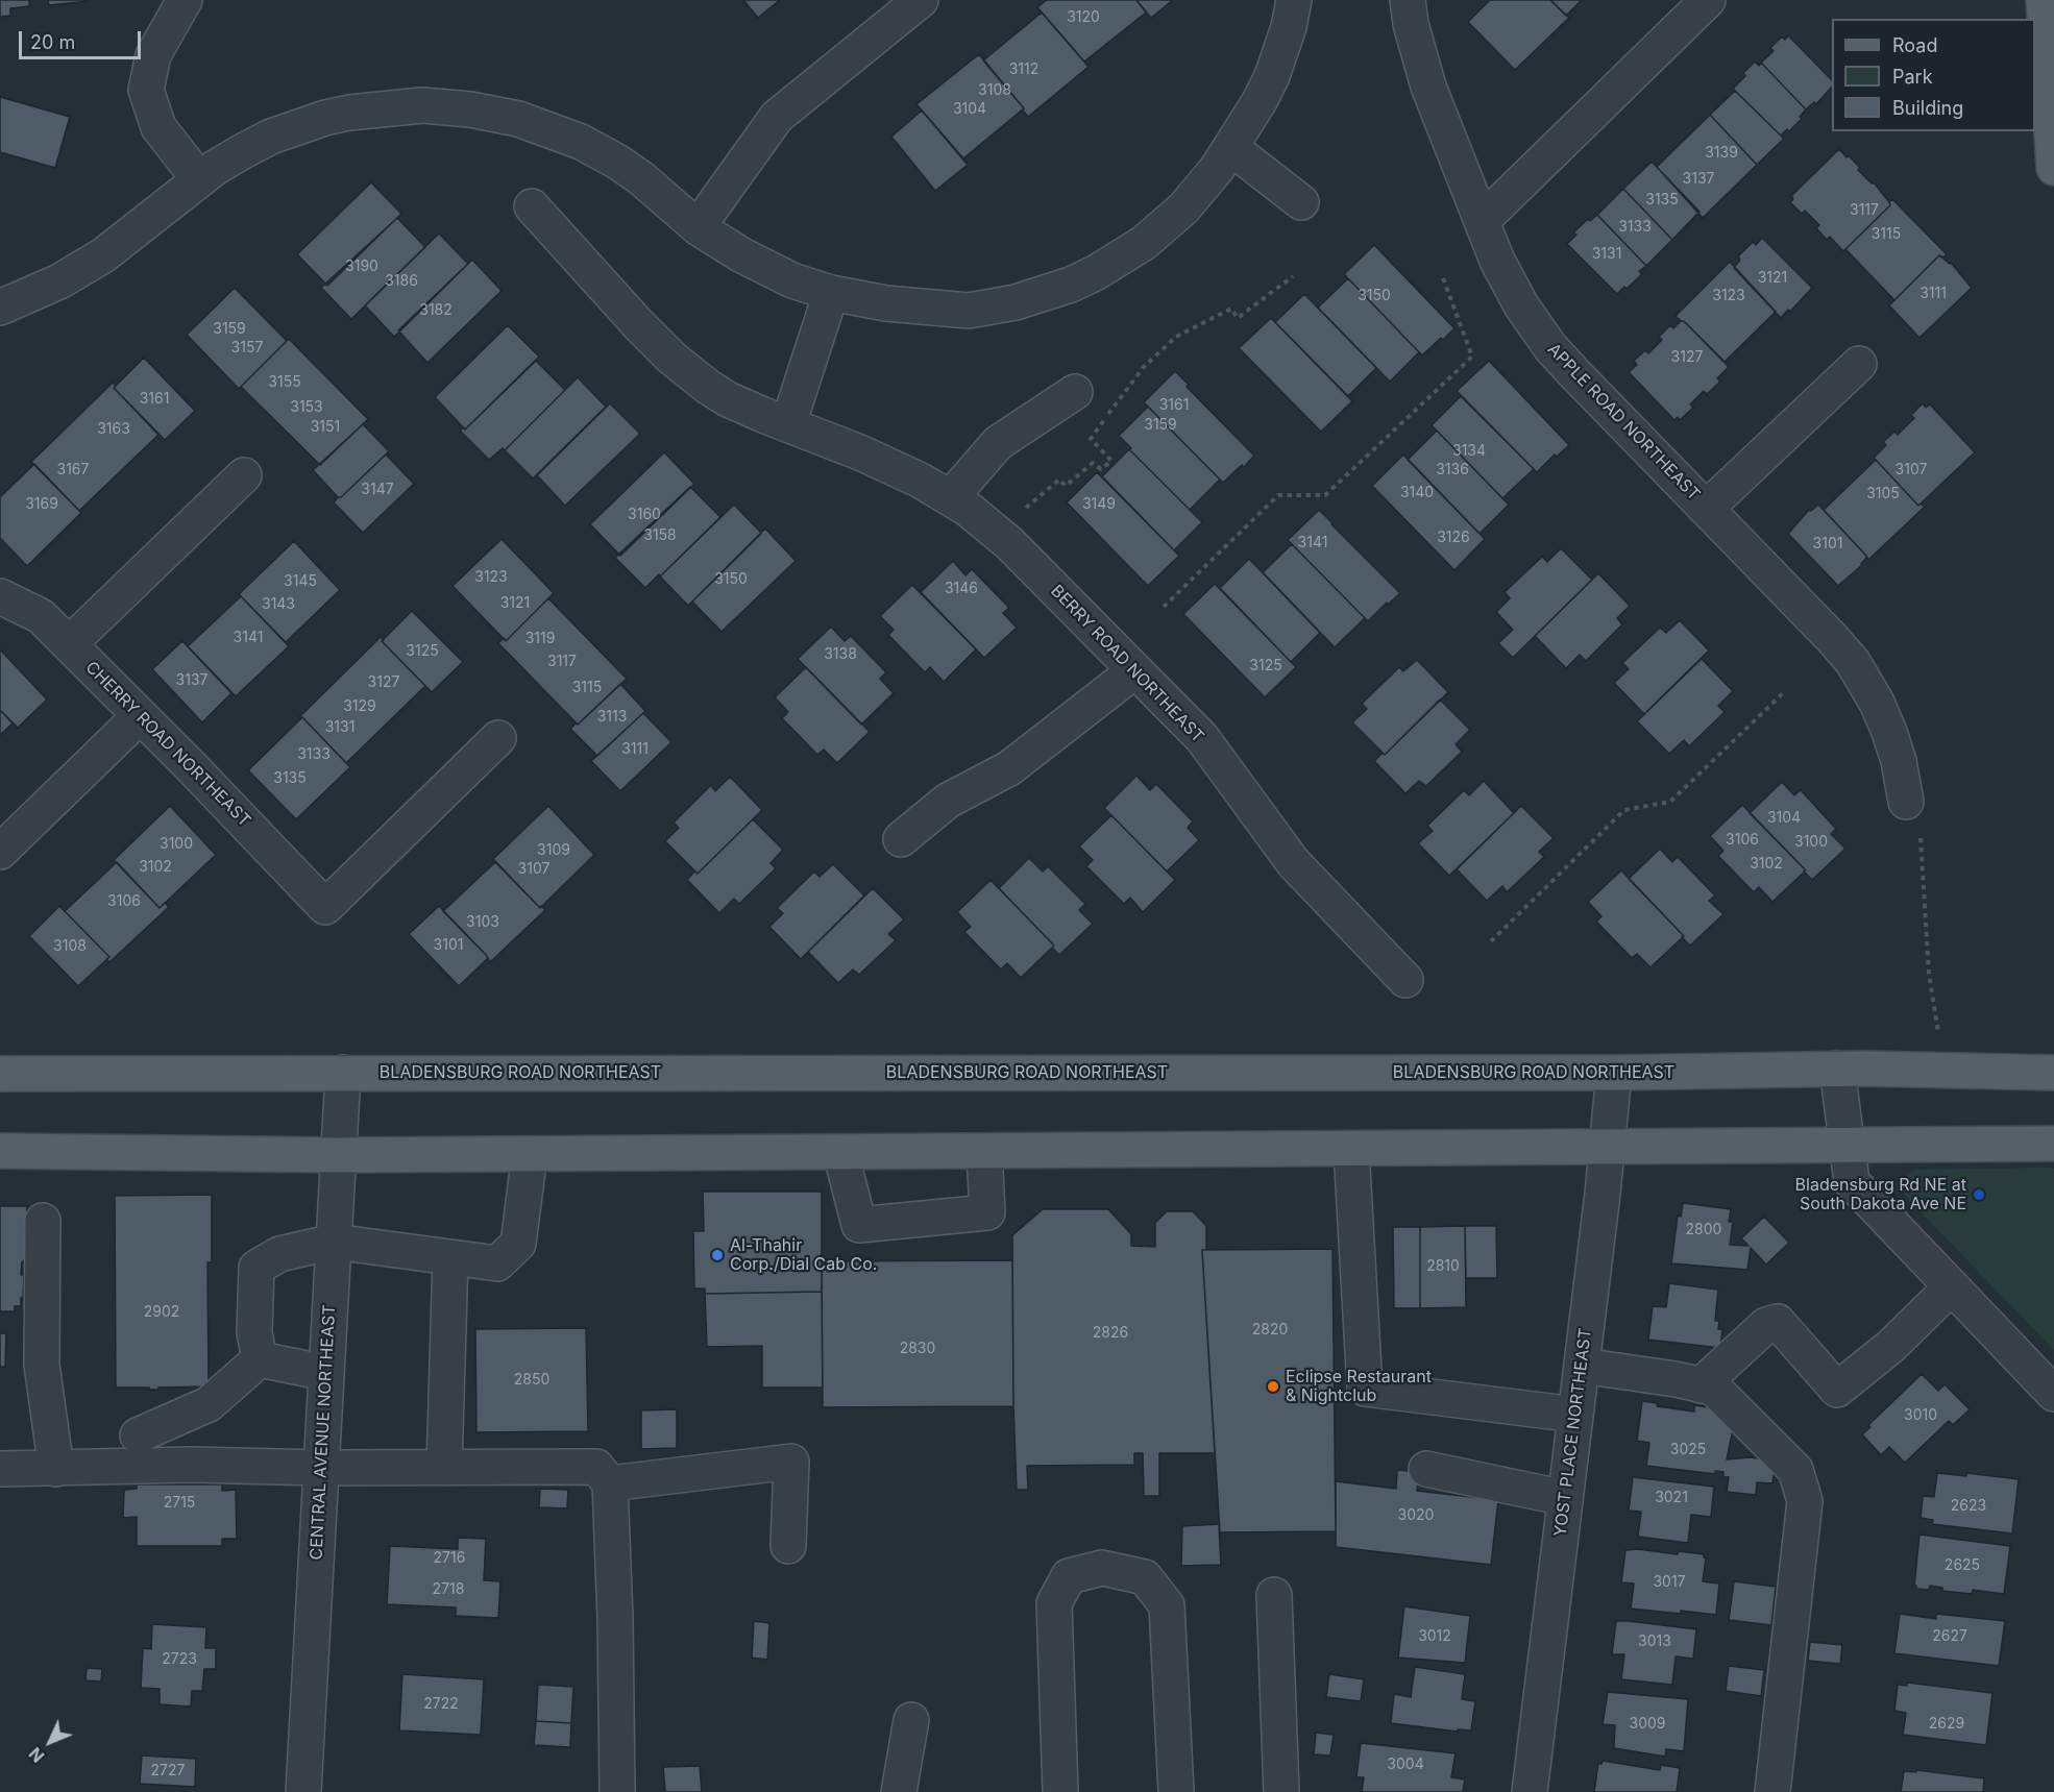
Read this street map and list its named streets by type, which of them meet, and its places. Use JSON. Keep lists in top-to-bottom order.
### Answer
{
  "streets": {
    "main road": ["BLADENSBURG ROAD NORTHEAST"],
    "street": [
      "APPLE ROAD NORTHEAST",
      "BERRY ROAD NORTHEAST",
      "CHERRY ROAD NORTHEAST",
      "CENTRAL AVENUE NORTHEAST",
      "YOST PLACE NORTHEAST"
    ]
  },
  "crossings": [
    ["BLADENSBURG ROAD NORTHEAST", "CENTRAL AVENUE NORTHEAST"],
    ["BLADENSBURG ROAD NORTHEAST", "YOST PLACE NORTHEAST"]
  ],
  "places": ["Bladensburg Rd NE at South Dakota Ave NE", "Al-Thahir Corp./Dial Cab Co.", "Eclipse Restaurant & Nightclub"],
  "house_numbers": [
    "3120",
    "3112",
    "3108",
    "3104",
    "3139",
    "3137",
    "3135",
    "3117",
    "3133",
    "3115",
    "3131",
    "3190",
    "3121",
    "3186",
    "3111",
    "3150",
    "3123",
    "3182",
    "3159",
    "3157",
    "3127",
    "3155",
    "3161",
    "3161",
    "3153",
    "3159",
    "3151",
    "3163",
    "3134",
    "3167",
    "3136",
    "3107",
    "3147",
    "3140",
    "3105",
    "3169",
    "3149",
    "3160",
    "3158",
    "3126",
    "3141",
    "3101",
    "3123",
    "3150",
    "3145",
    "3146",
    "3121",
    "3143",
    "3141",
    "3119",
    "3125",
    "3138",
    "3117",
    "3125",
    "3137",
    "3127",
    "3115",
    "3129",
    "3113",
    "3131",
    "3111",
    "3133",
    "3135",
    "3104",
    "3106",
    "3100",
    "3100",
    "3109",
    "3102",
    "3102",
    "3107",
    "3106",
    "3103",
    "3101",
    "3108",
    "2800",
    "2810",
    "2902",
    "2820",
    "2826",
    "2830",
    "2850",
    "3010",
    "3025",
    "3021",
    "2715",
    "2623",
    "3020",
    "2716",
    "2625",
    "3017",
    "2718",
    "3012",
    "2627",
    "3013",
    "2723",
    "2722",
    "3009",
    "2629",
    "3004",
    "2727"
  ],
  "legend": ["Road", "Park", "Building"],
  "scale_bar": "20 m",
  "north": "bottom left"
}
